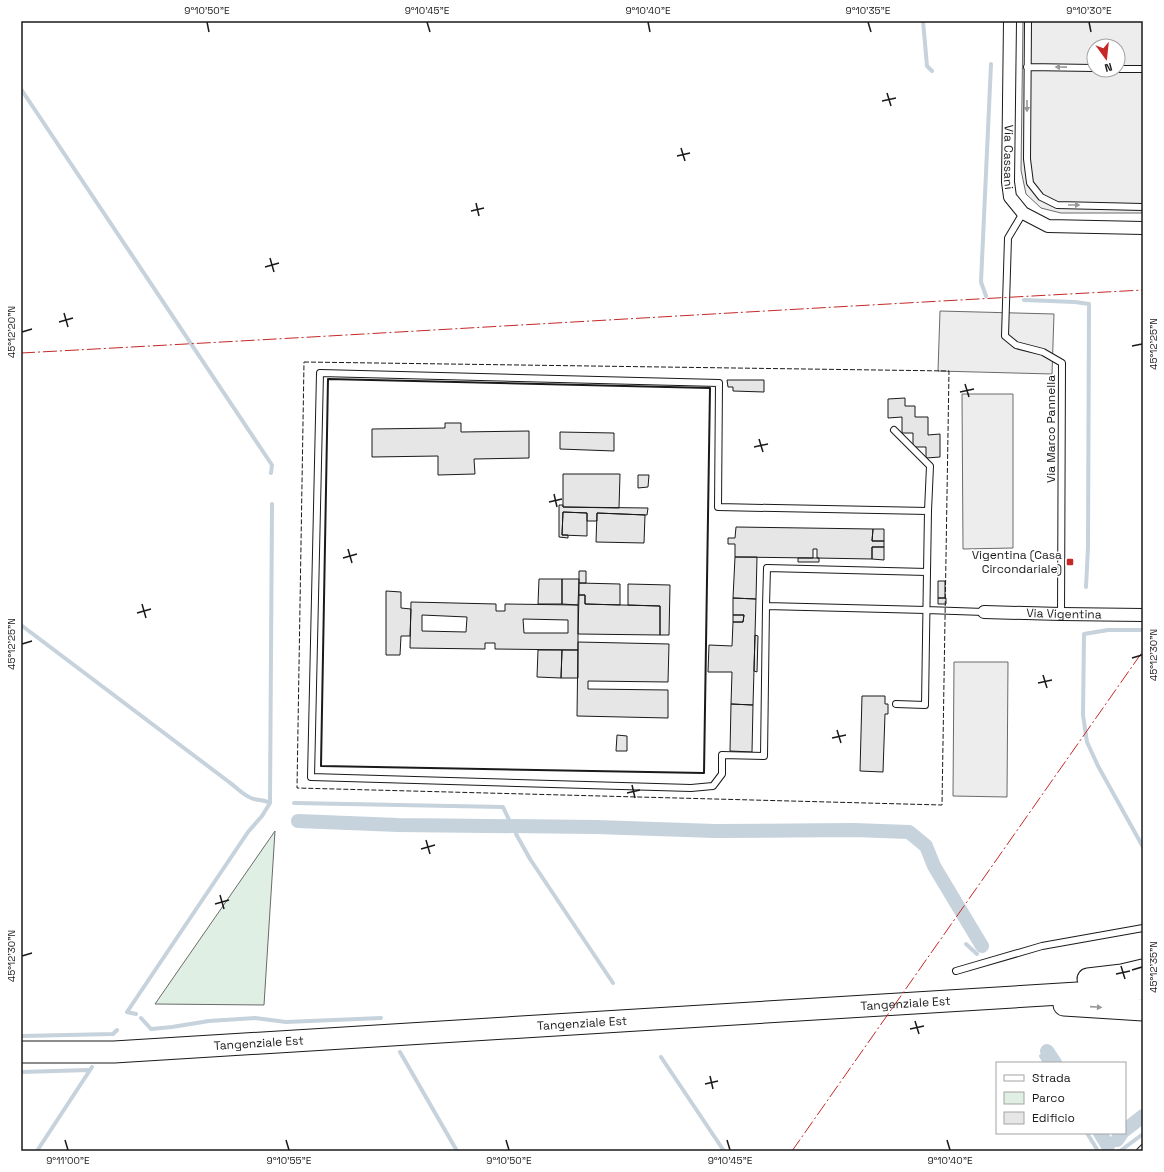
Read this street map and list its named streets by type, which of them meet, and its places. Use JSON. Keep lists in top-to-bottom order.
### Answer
{
  "streets": {
    "highway": ["Tangenziale Est"],
    "street": ["Via Cassani", "Via Vigentina"],
    "lane": ["Via Marco Pannella"]
  },
  "crossings": [
    ["Via Cassani", "Via Marco Pannella"],
    ["Via Marco Pannella", "Via Vigentina"]
  ],
  "places": {
    "transit": ["Vigentina (Casa Circondariale)"]
  },
  "legend": ["Strada", "Parco", "Edificio"],
  "north": "bottom",
  "coordinates": [
    "9°10'50\"E",
    "9°10'45\"E",
    "9°10'40\"E",
    "9°10'35\"E",
    "9°10'30\"E",
    "45°12'20\"N",
    "45°12'25\"N",
    "45°12'30\"N",
    "45°12'35\"N",
    "9°11'00\"E",
    "9°10'55\"E"
  ]
}
